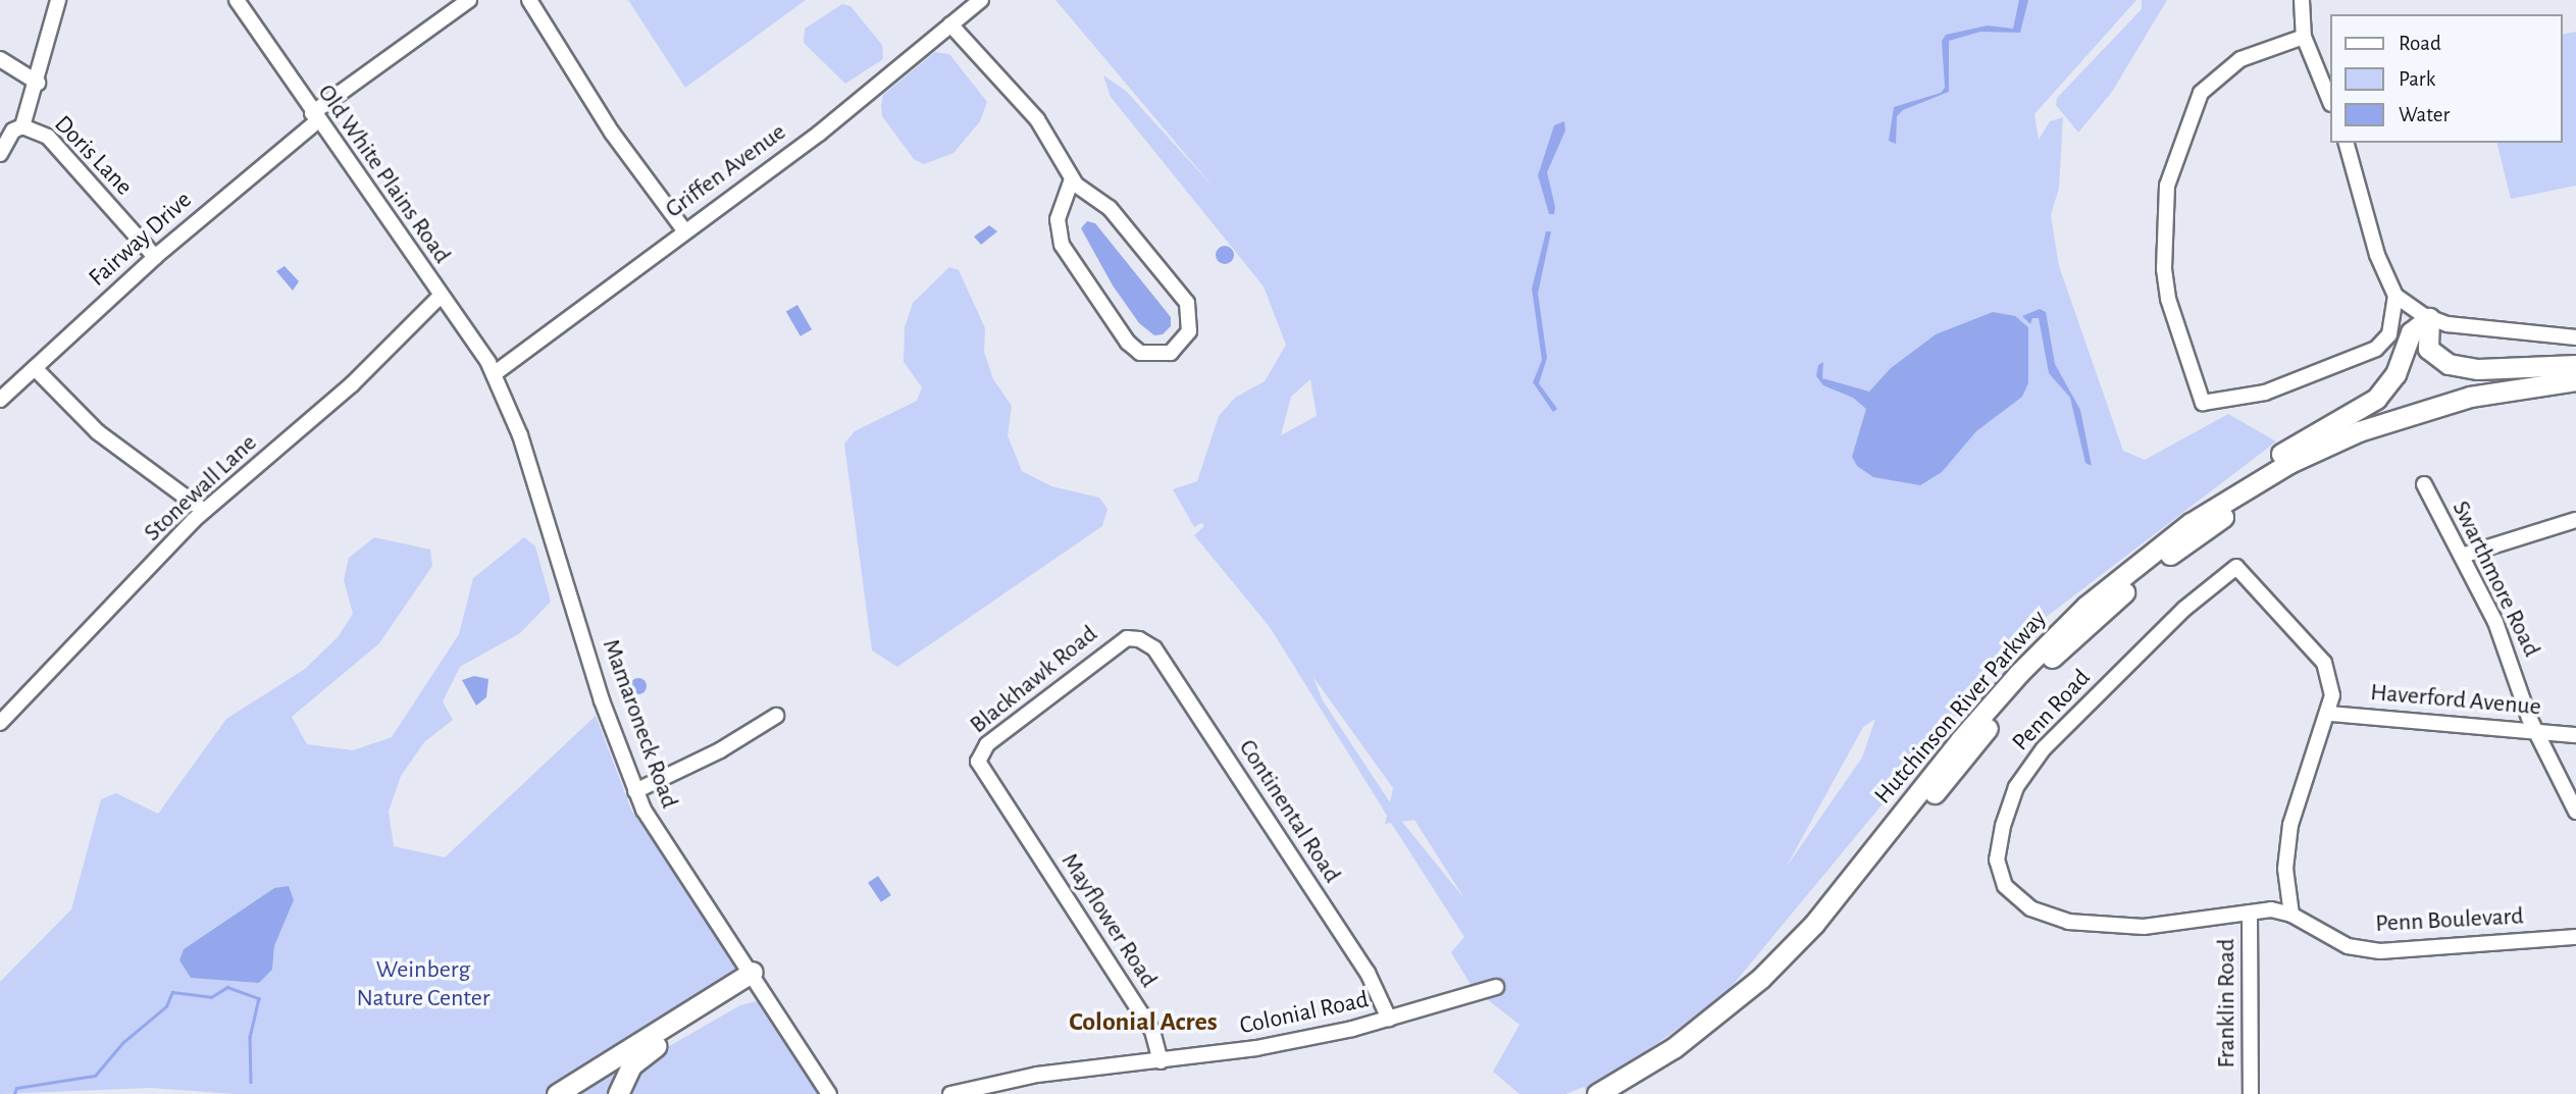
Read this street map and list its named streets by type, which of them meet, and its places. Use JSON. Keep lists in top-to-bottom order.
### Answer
{
  "streets": {
    "highway": ["Hutchinson River Parkway"],
    "street": [
      "Doris Lane",
      "Griffen Avenue",
      "Old White Plains Road",
      "Fairway Drive",
      "Stonewall Lane",
      "Swarthmore Road",
      "Blackhawk Road",
      "Haverford Avenue",
      "Penn Road",
      "Mamaroneck Road",
      "Continental Road",
      "Mayflower Road",
      "Penn Boulevard",
      "Franklin Road",
      "Colonial Road"
    ]
  },
  "crossings": [
    ["Doris Lane", "Fairway Drive"],
    ["Griffen Avenue", "Old White Plains Road"],
    ["Griffen Avenue", "Mamaroneck Road"],
    ["Old White Plains Road", "Fairway Drive"],
    ["Old White Plains Road", "Stonewall Lane"],
    ["Old White Plains Road", "Mamaroneck Road"],
    ["Swarthmore Road", "Haverford Avenue"],
    ["Blackhawk Road", "Continental Road"],
    ["Blackhawk Road", "Mayflower Road"],
    ["Haverford Avenue", "Penn Road"],
    ["Penn Road", "Penn Boulevard"],
    ["Penn Road", "Franklin Road"],
    ["Continental Road", "Colonial Road"],
    ["Mayflower Road", "Colonial Road"],
    ["Penn Boulevard", "Franklin Road"]
  ],
  "districts": ["Colonial Acres"],
  "parks": ["Weinberg Nature Center"],
  "legend": ["Road", "Park", "Water"]
}
